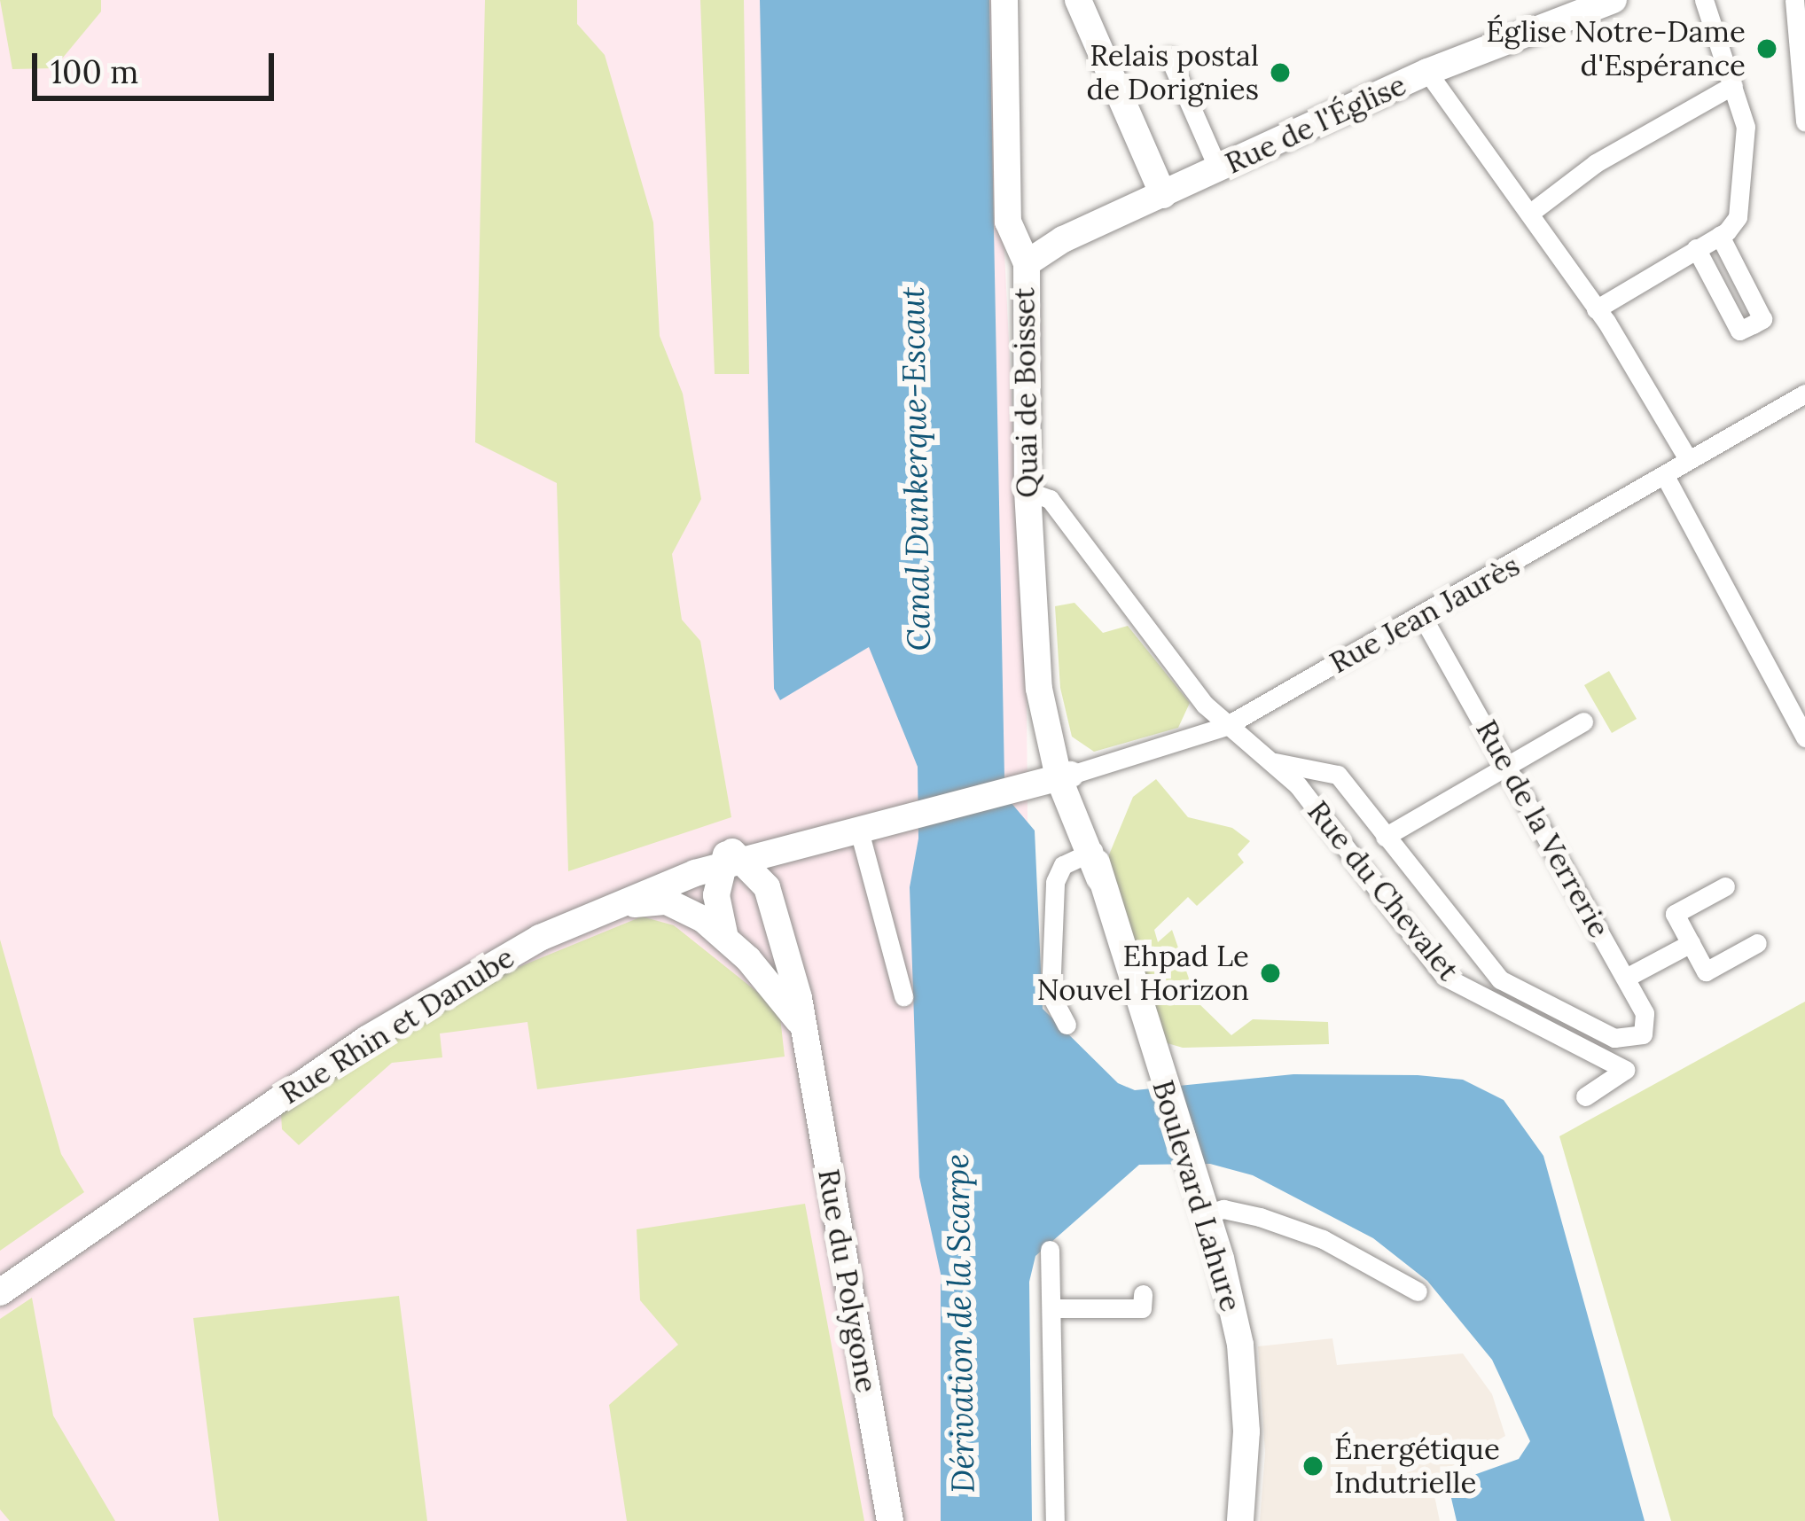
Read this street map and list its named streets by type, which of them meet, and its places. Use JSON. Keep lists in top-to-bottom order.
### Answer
{
  "streets": {
    "main road": [
      "Rue de l'Église",
      "Quai de Boisset",
      "Rue Jean Jaurès",
      "Rue Rhin et Danube",
      "Boulevard Lahure",
      "Rue du Polygone"
    ],
    "street": ["Rue de la Verrerie", "Rue du Chevalet"]
  },
  "crossings": [
    ["Rue de l'Église", "Quai de Boisset"],
    ["Quai de Boisset", "Rue Jean Jaurès"],
    ["Quai de Boisset", "Rue du Chevalet"],
    ["Quai de Boisset", "Boulevard Lahure"],
    ["Rue Jean Jaurès", "Rue de la Verrerie"],
    ["Rue Jean Jaurès", "Rue du Chevalet"],
    ["Rue Jean Jaurès", "Rue Rhin et Danube"],
    ["Rue Jean Jaurès", "Boulevard Lahure"],
    ["Rue Rhin et Danube", "Rue du Polygone"]
  ],
  "water": ["Canal Dunkerque-Escaut", "Dérivation de la Scarpe"],
  "places": [
    "Église Notre-Dame d'Espérance",
    "Relais postal de Dorignies",
    "Ehpad Le Nouvel Horizon",
    "Énergétique Indutrielle"
  ],
  "scale_bar": "100 m"
}
